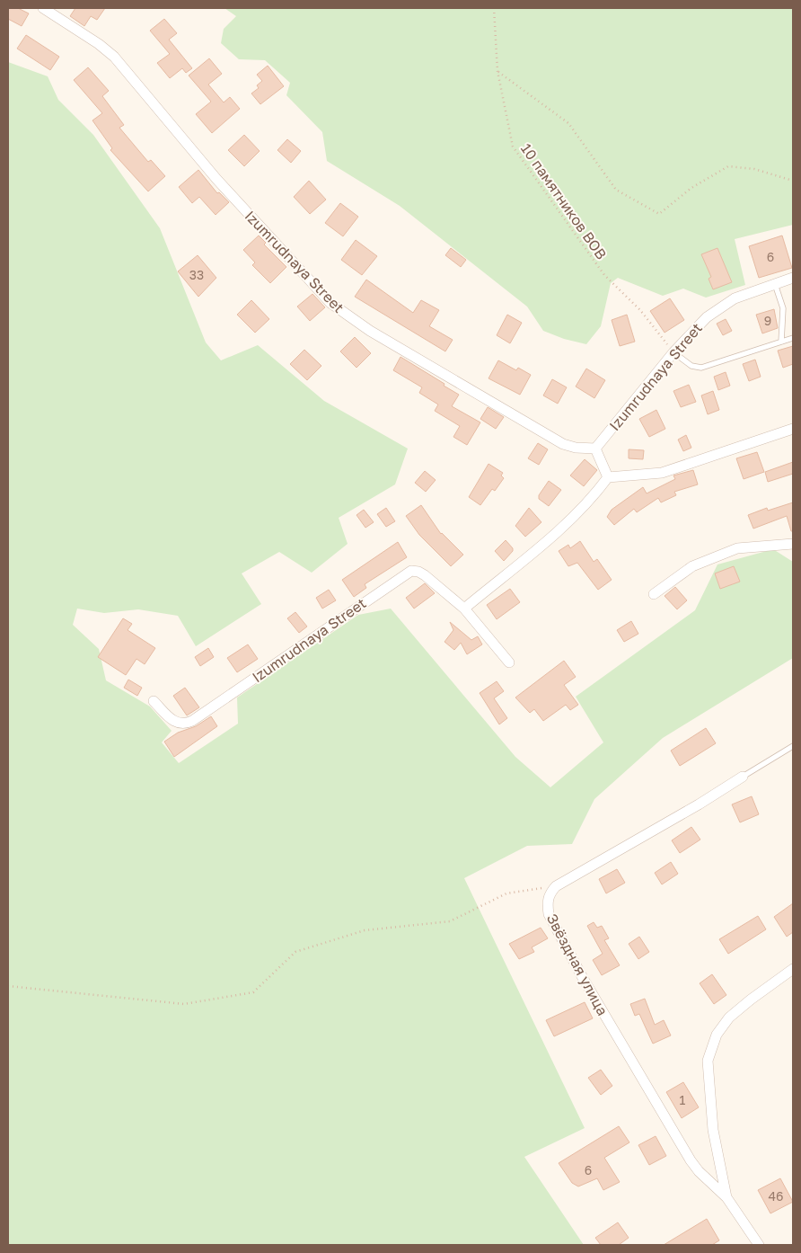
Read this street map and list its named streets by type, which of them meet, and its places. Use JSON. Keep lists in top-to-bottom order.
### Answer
{
  "streets": {
    "street": ["Izumrudnaya Street", "Звёздная улица"],
    "path": ["10 памятников ВОВ"]
  },
  "crossings": [
    ["10 памятников ВОВ", "Izumrudnaya Street"]
  ],
  "house_numbers": [
    "6",
    "33",
    "9",
    "1",
    "6",
    "46"
  ]
}
